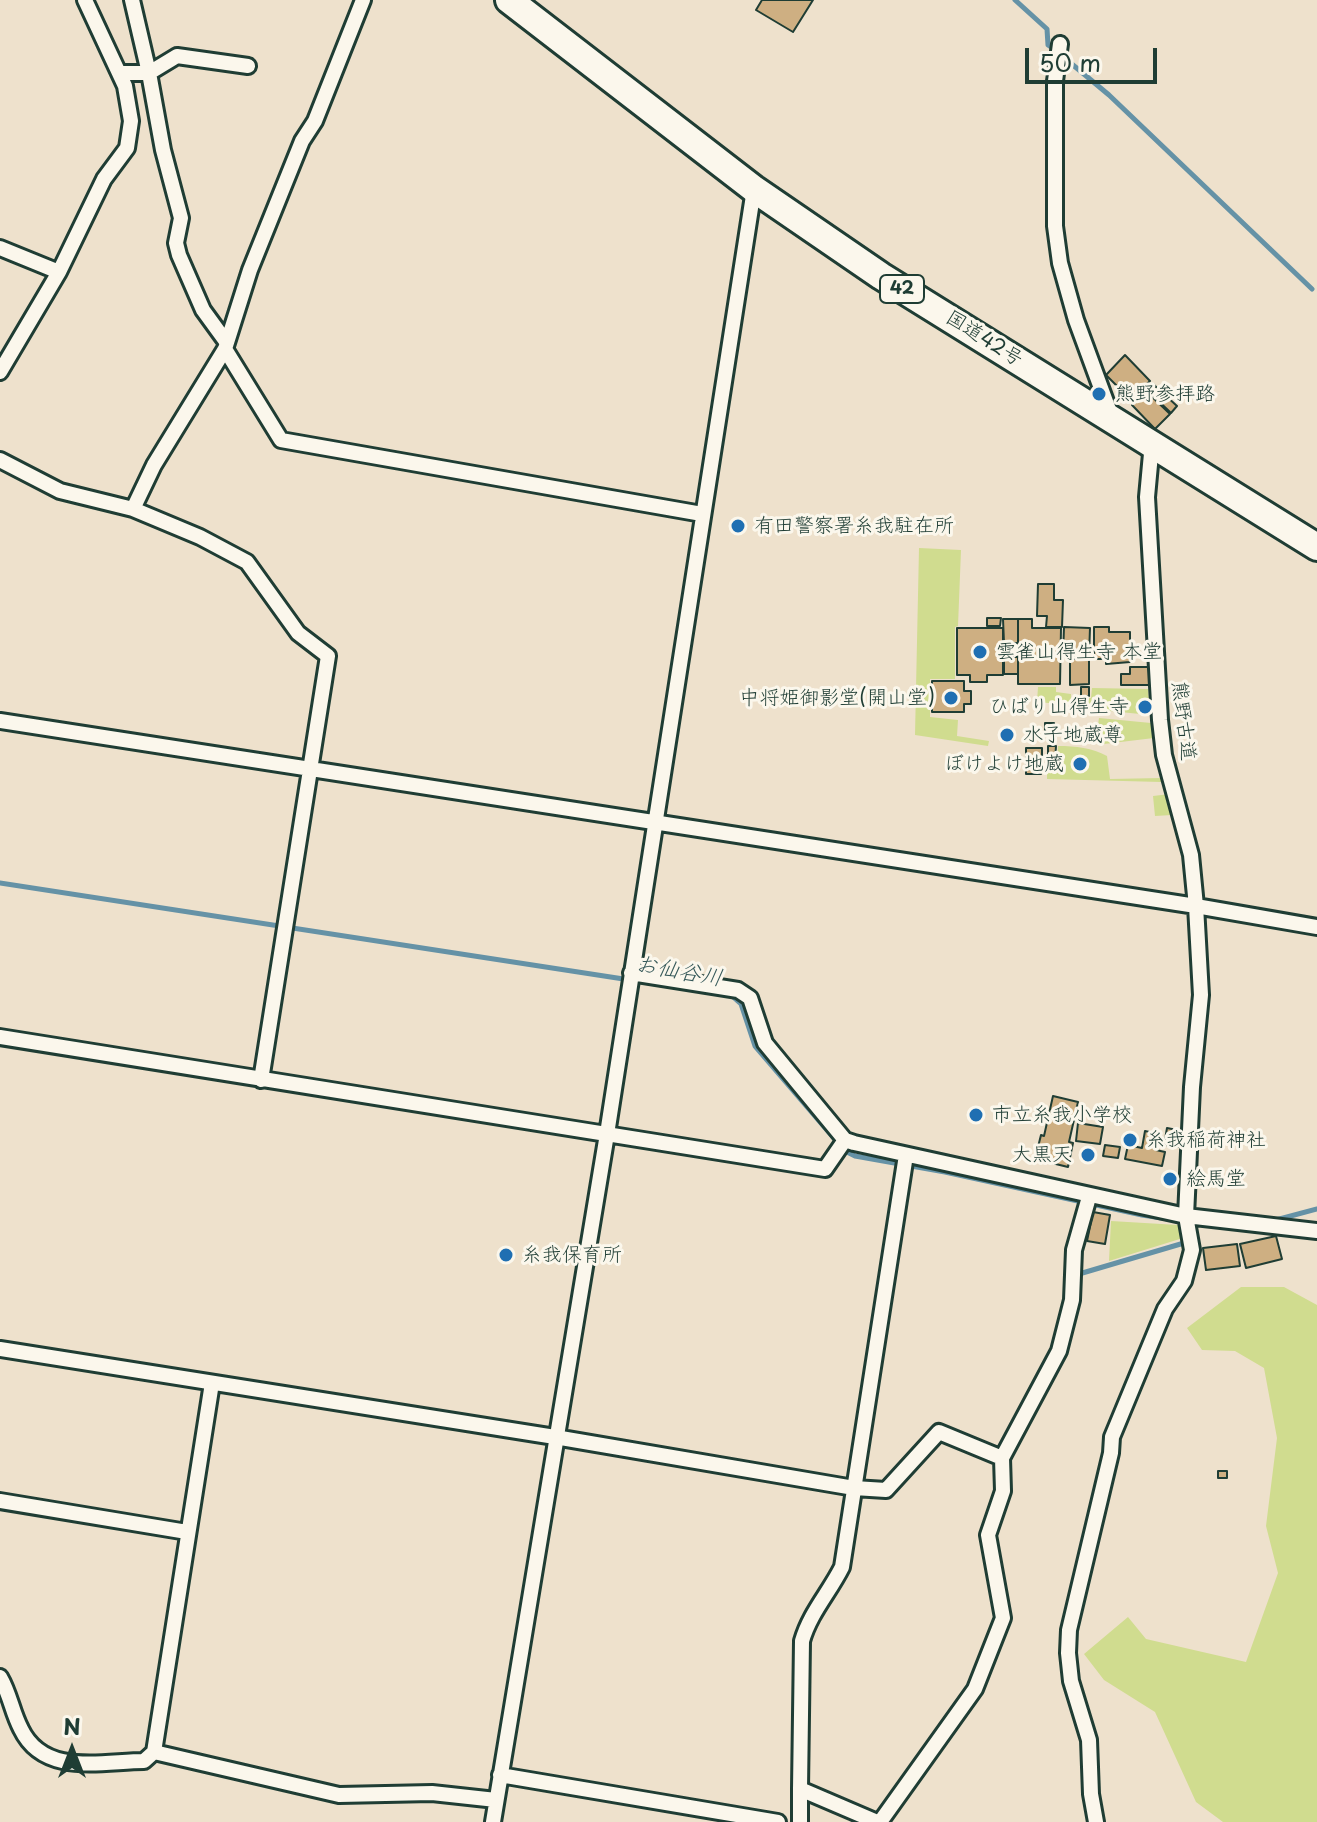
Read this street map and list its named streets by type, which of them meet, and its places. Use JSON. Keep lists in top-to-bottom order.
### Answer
{
  "streets": {
    "highway": ["42", "国道42号"],
    "street": ["熊野古道"]
  },
  "crossings": [
    ["国道42号", "熊野古道"]
  ],
  "water": ["お仙谷川"],
  "places": [
    "熊野参拝路",
    "有田警察署糸我駐在所",
    "雲雀山得生寺 本堂",
    "中将姫御影堂(開山堂)",
    "ひばり山得生寺",
    "水子地蔵尊",
    "ぼけよけ地蔵",
    "市立糸我小学校",
    "糸我稲荷神社",
    "大黒天",
    "絵馬堂",
    "糸我保育所"
  ],
  "scale_bar": "50 m",
  "north": "top"
}
